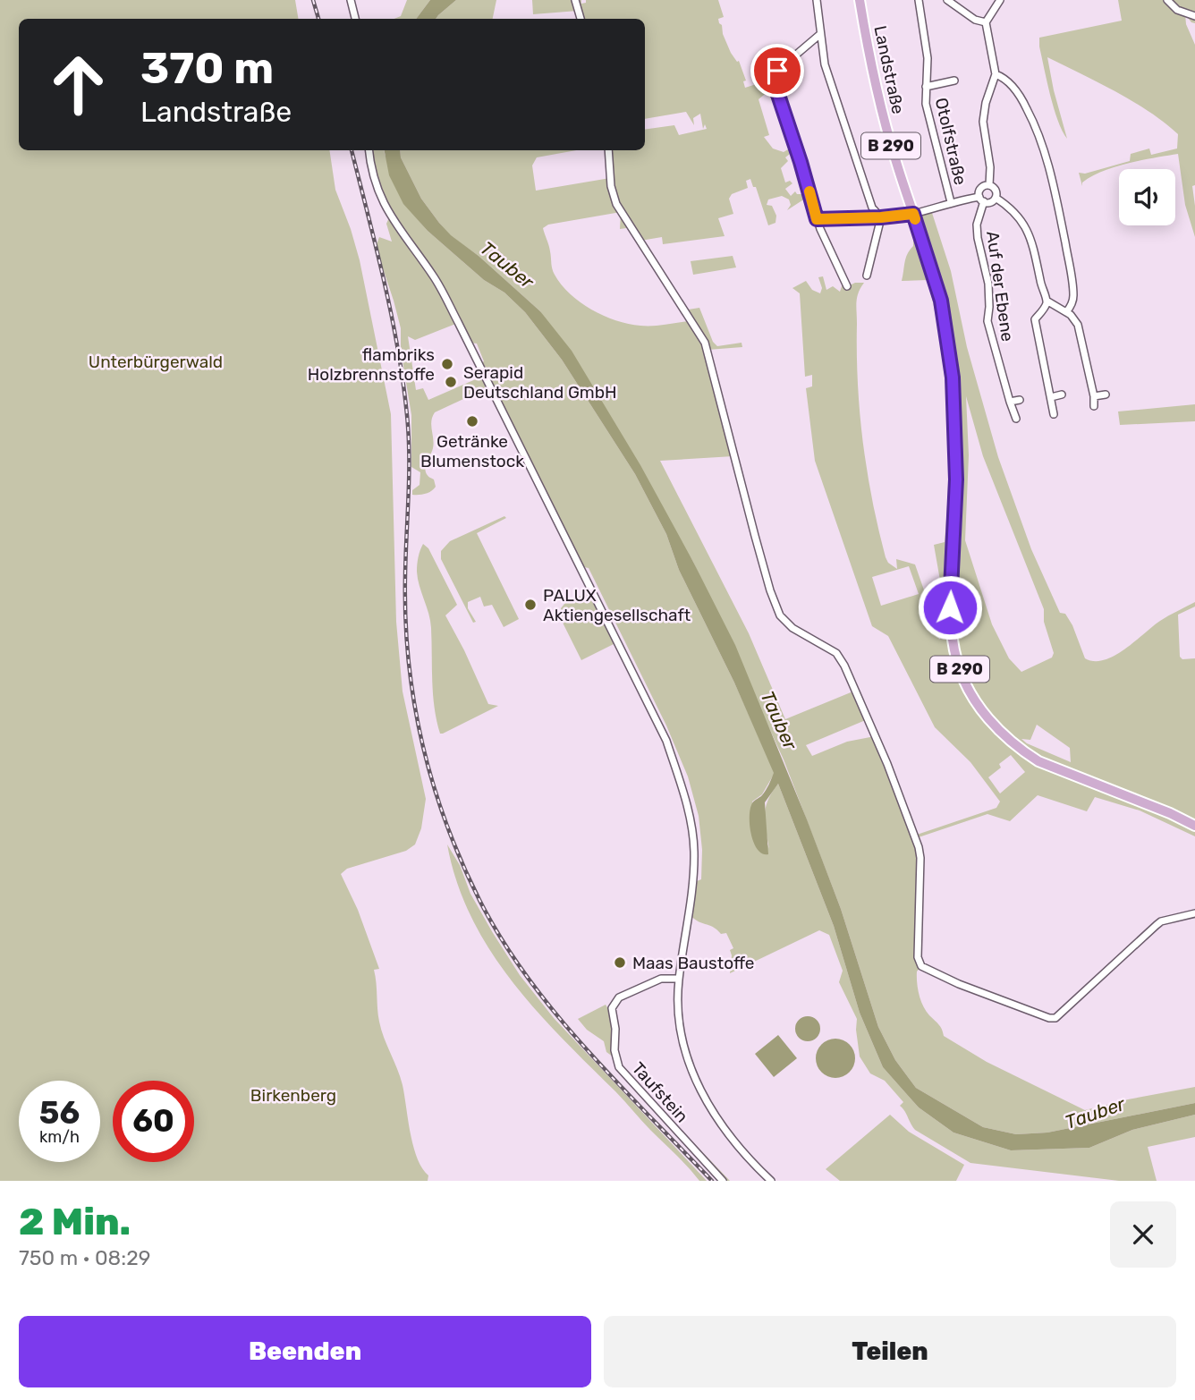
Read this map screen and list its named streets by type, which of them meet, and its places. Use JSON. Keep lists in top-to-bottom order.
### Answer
{
  "streets": {
    "main road": ["Landstraße", "B 290"],
    "street": ["Otolfstraße", "Auf der Ebene", "Taufstein"]
  },
  "water": ["Tauber"],
  "parks": ["Unterbürgerwald", "Birkenberg"],
  "places": [
    "flambriks Holzbrennstoffe",
    "Serapid Deutschland GmbH",
    "Getränke Blumenstock",
    "PALUX Aktiengesellschaft",
    "Maas Baustoffe"
  ],
  "page": {
    "turn": ["370 m", "Landstraße"],
    "speed": "56 km/h",
    "limit": "60",
    "heading": ["2 Min.", "750 m · 08:29"],
    "buttons": ["Beenden", "Teilen"]
  }
}
